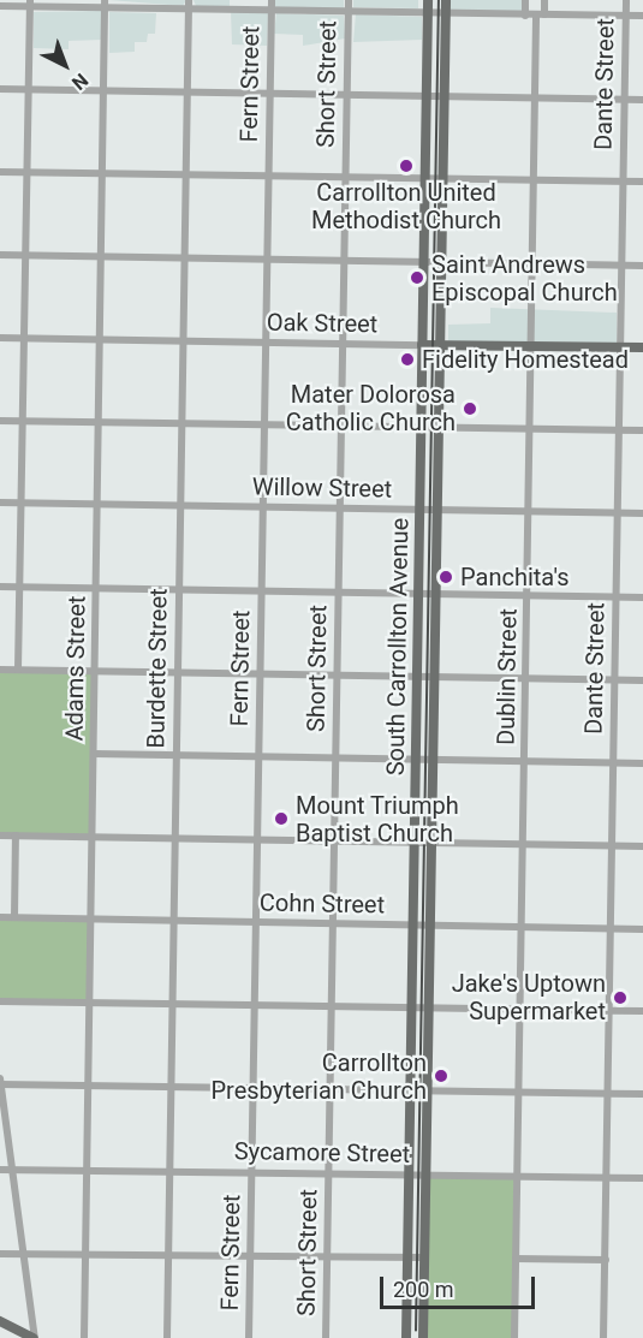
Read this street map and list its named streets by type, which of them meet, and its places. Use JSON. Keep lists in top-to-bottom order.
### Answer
{
  "streets": {
    "main road": ["Oak Street", "South Carrollton Avenue"],
    "street": [
      "Fern Street",
      "Short Street",
      "Dante Street",
      "Willow Street",
      "Adams Street",
      "Burdette Street",
      "Dublin Street",
      "Cohn Street",
      "Sycamore Street"
    ]
  },
  "crossings": [
    ["Fern Street", "Oak Street"],
    ["Fern Street", "Willow Street"],
    ["Fern Street", "Cohn Street"],
    ["Fern Street", "Sycamore Street"],
    ["Short Street", "Oak Street"],
    ["Short Street", "Willow Street"],
    ["Short Street", "Cohn Street"],
    ["Short Street", "Sycamore Street"],
    ["Dante Street", "Oak Street"],
    ["Dante Street", "Willow Street"],
    ["Dante Street", "Cohn Street"],
    ["Dante Street", "Sycamore Street"],
    ["Oak Street", "South Carrollton Avenue"],
    ["Oak Street", "Adams Street"],
    ["Oak Street", "Burdette Street"],
    ["Oak Street", "Dublin Street"],
    ["Willow Street", "South Carrollton Avenue"],
    ["Willow Street", "Adams Street"],
    ["Willow Street", "Burdette Street"],
    ["Willow Street", "Dublin Street"],
    ["South Carrollton Avenue", "Cohn Street"],
    ["South Carrollton Avenue", "Sycamore Street"],
    ["Adams Street", "Cohn Street"],
    ["Adams Street", "Sycamore Street"],
    ["Burdette Street", "Cohn Street"],
    ["Burdette Street", "Sycamore Street"],
    ["Dublin Street", "Cohn Street"],
    ["Dublin Street", "Sycamore Street"]
  ],
  "places": [
    "Carrollton United Methodist Church",
    "Saint Andrews Episcopal Church",
    "Fidelity Homestead",
    "Mater Dolorosa Catholic Church",
    "Panchita's",
    "Mount Triumph Baptist Church",
    "Jake's Uptown Supermarket",
    "Carrollton Presbyterian Church"
  ],
  "scale_bar": "200 m",
  "north": "bottom right"
}
